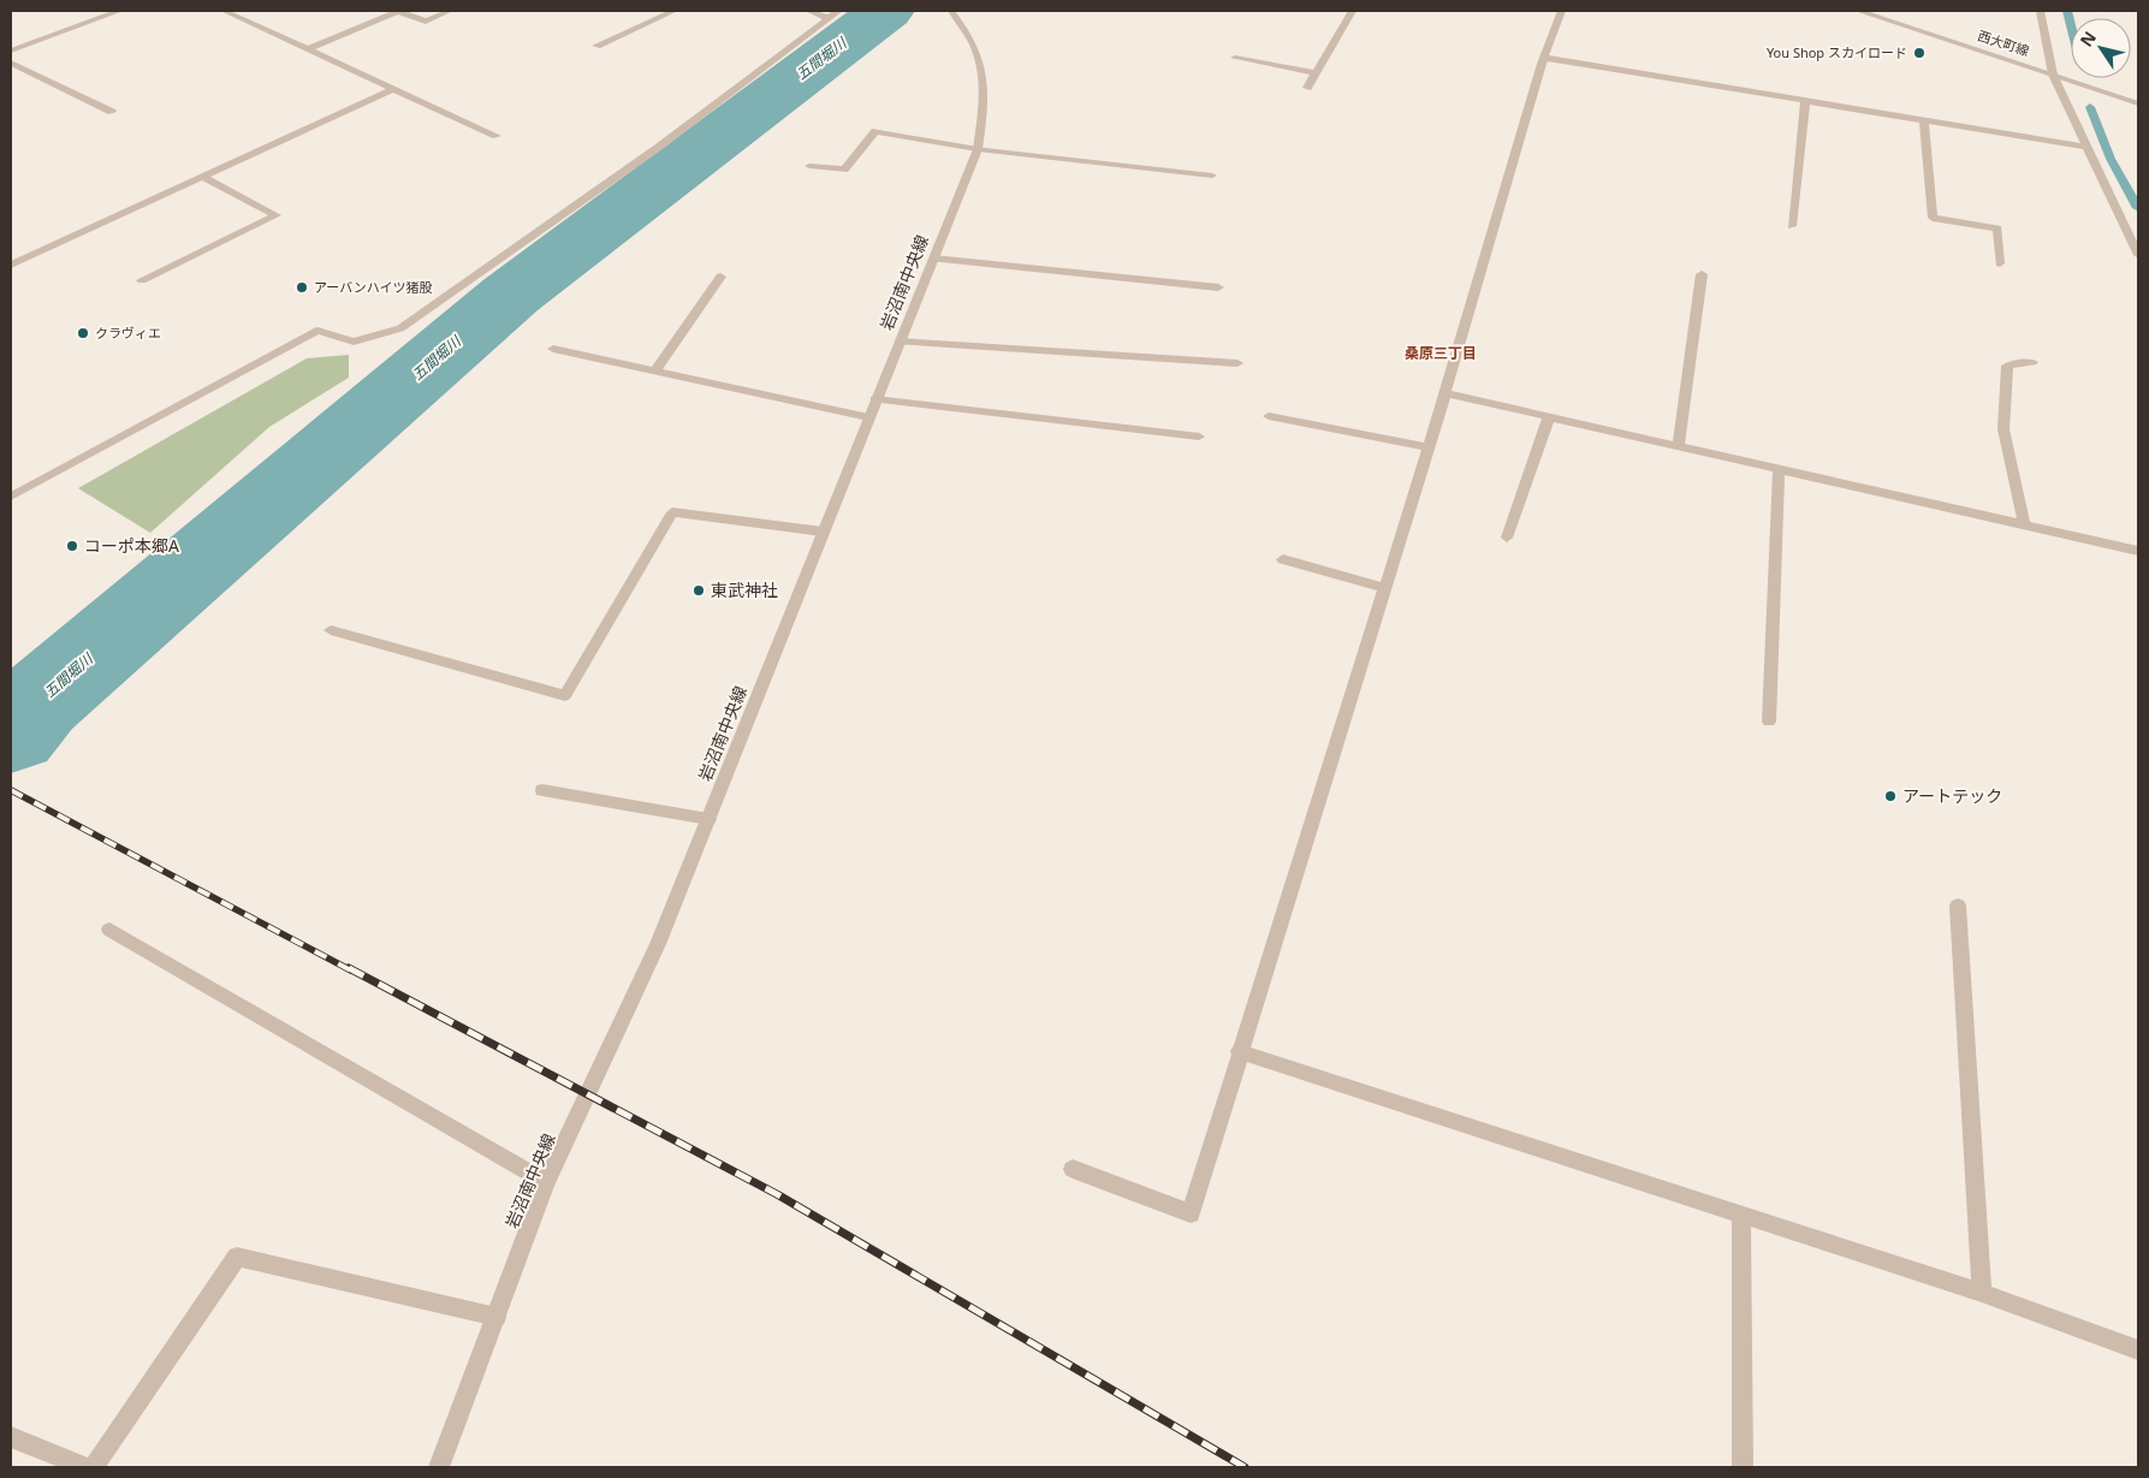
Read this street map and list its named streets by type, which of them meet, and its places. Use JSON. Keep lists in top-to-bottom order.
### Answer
{
  "streets": {
    "street": ["西大町線", "岩沼南中央線"]
  },
  "districts": ["桑原三丁目"],
  "water": ["五間堀川"],
  "places": [
    "You Shop スカイロード",
    "アーバンハイツ猪股",
    "クラヴィエ",
    "コーポ本郷A",
    "東武神社",
    "アートテック"
  ],
  "north": "top left"
}
